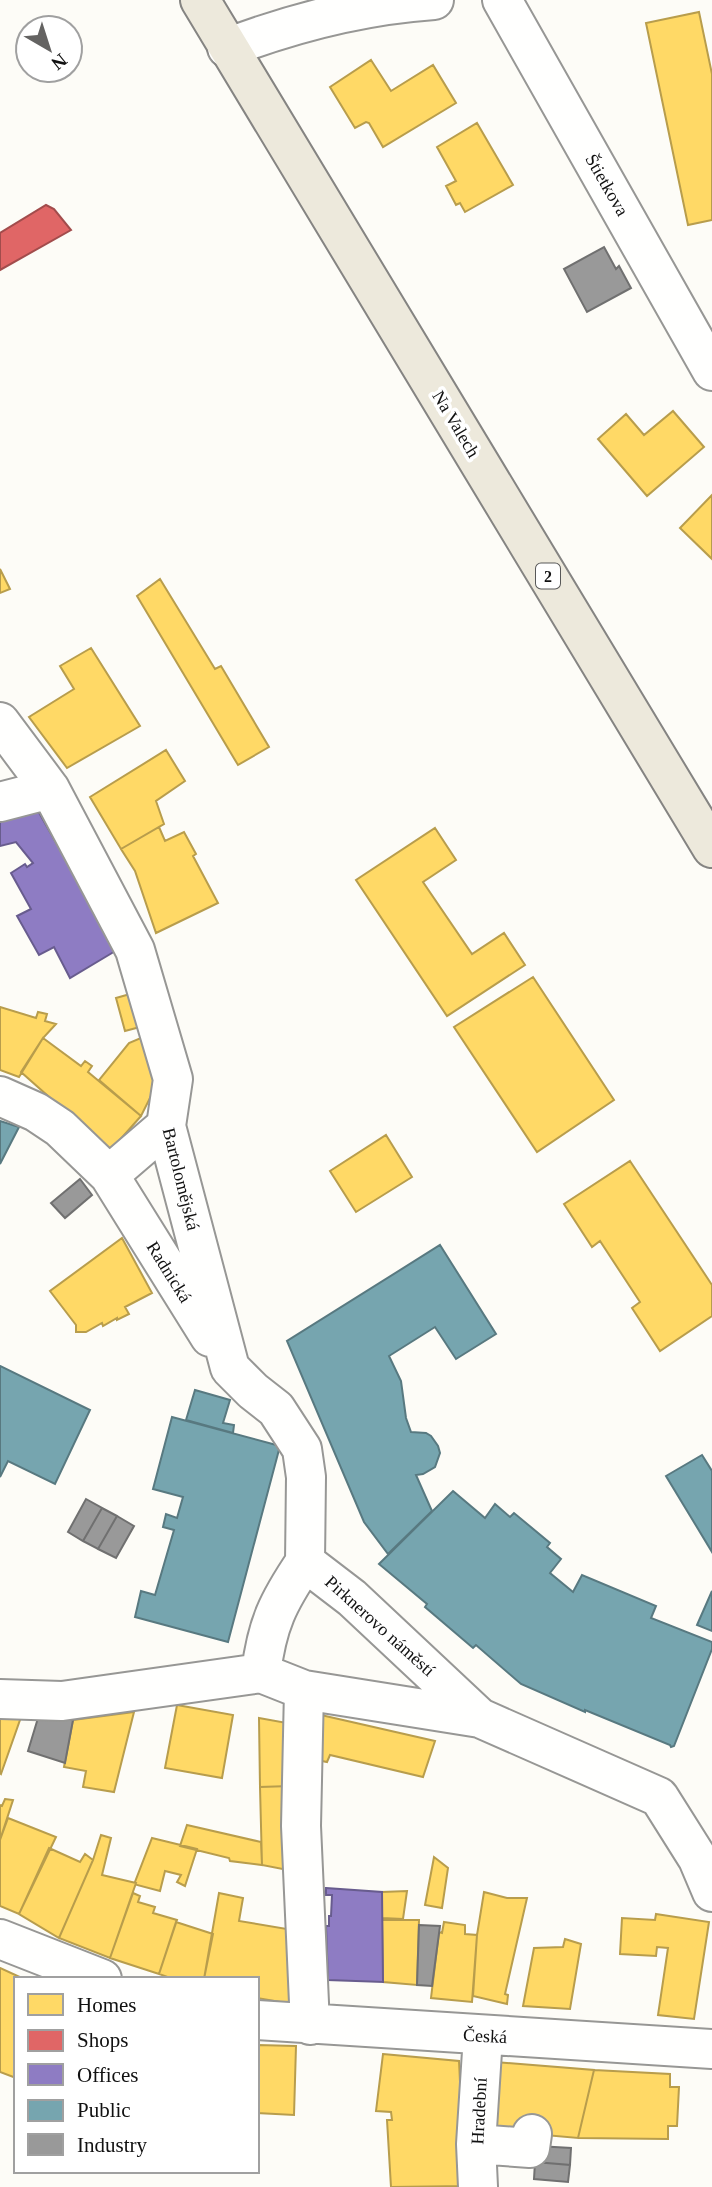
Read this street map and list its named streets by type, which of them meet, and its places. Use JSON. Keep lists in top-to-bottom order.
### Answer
{
  "streets": {
    "main road": ["Na Valech", "2"],
    "street": [
      "Štietkova",
      "Bartolomějská",
      "Radnická",
      "Pirknerovo náměstí",
      "Česká",
      "Hradební"
    ]
  },
  "crossings": [
    ["Bartolomějská", "Radnická"],
    ["Česká", "Hradební"]
  ],
  "legend": [
    "Homes",
    "Shops",
    "Offices",
    "Public",
    "Industry"
  ],
  "north": "bottom right"
}
